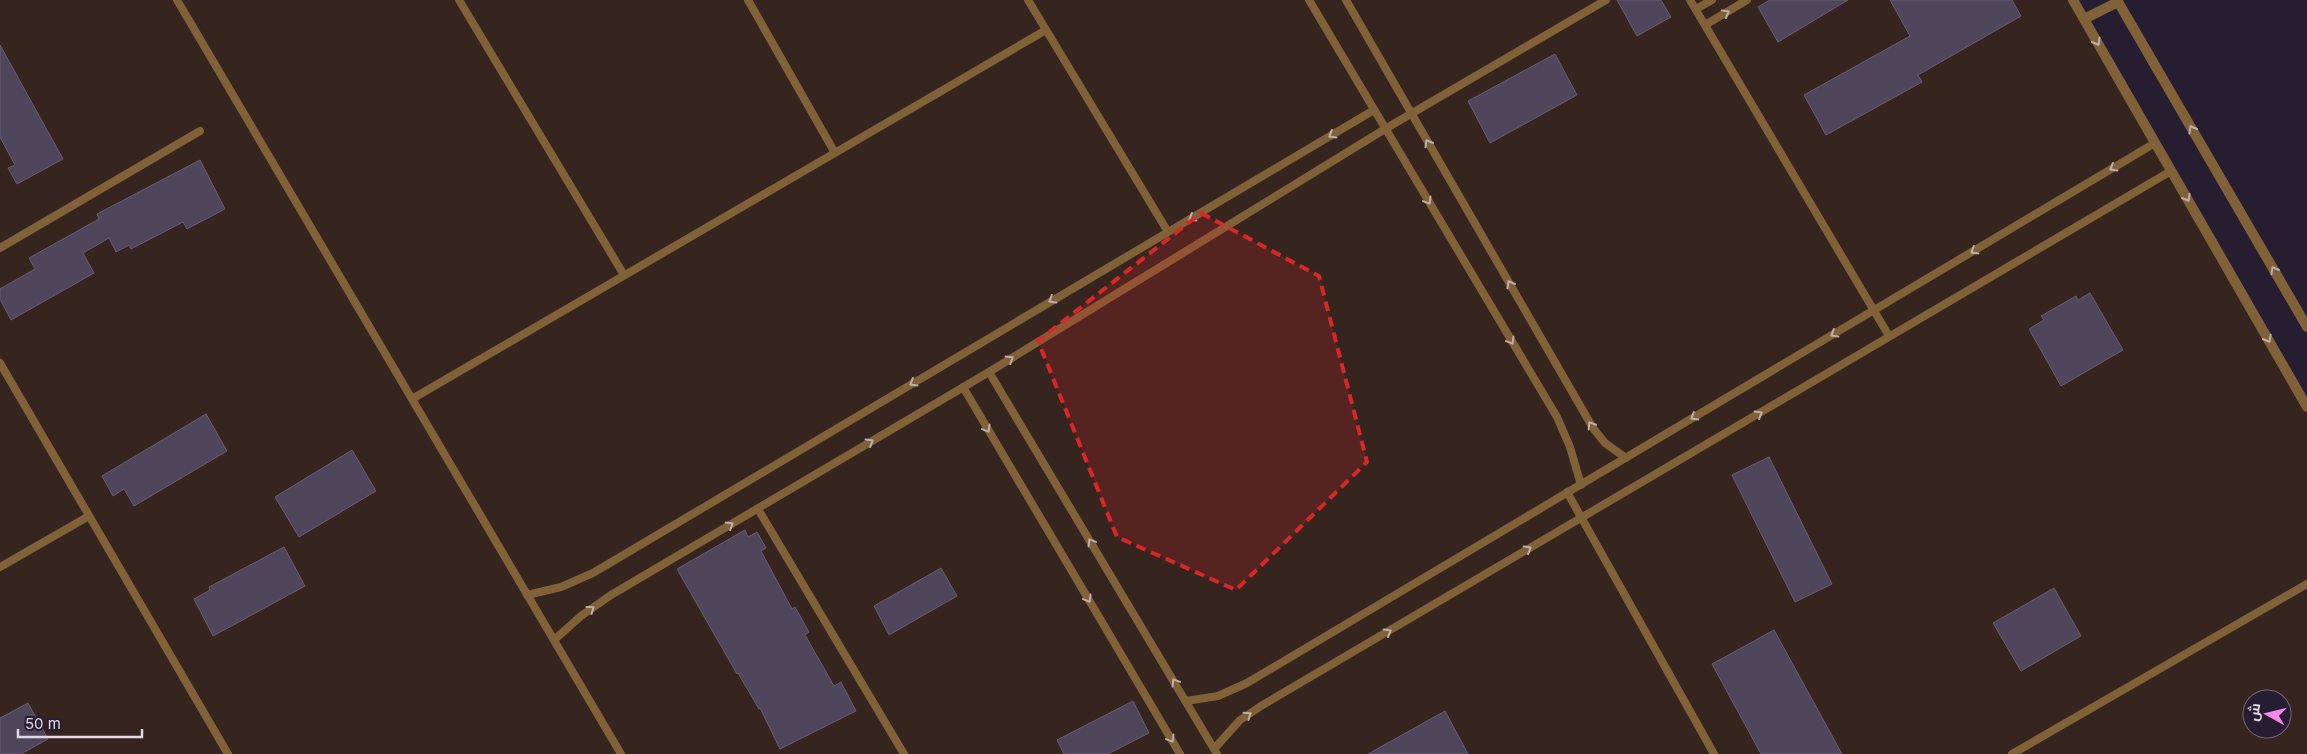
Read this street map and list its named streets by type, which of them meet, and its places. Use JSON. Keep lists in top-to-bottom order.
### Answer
{
  "scale_bar": "50 m",
  "north": "left"
}
